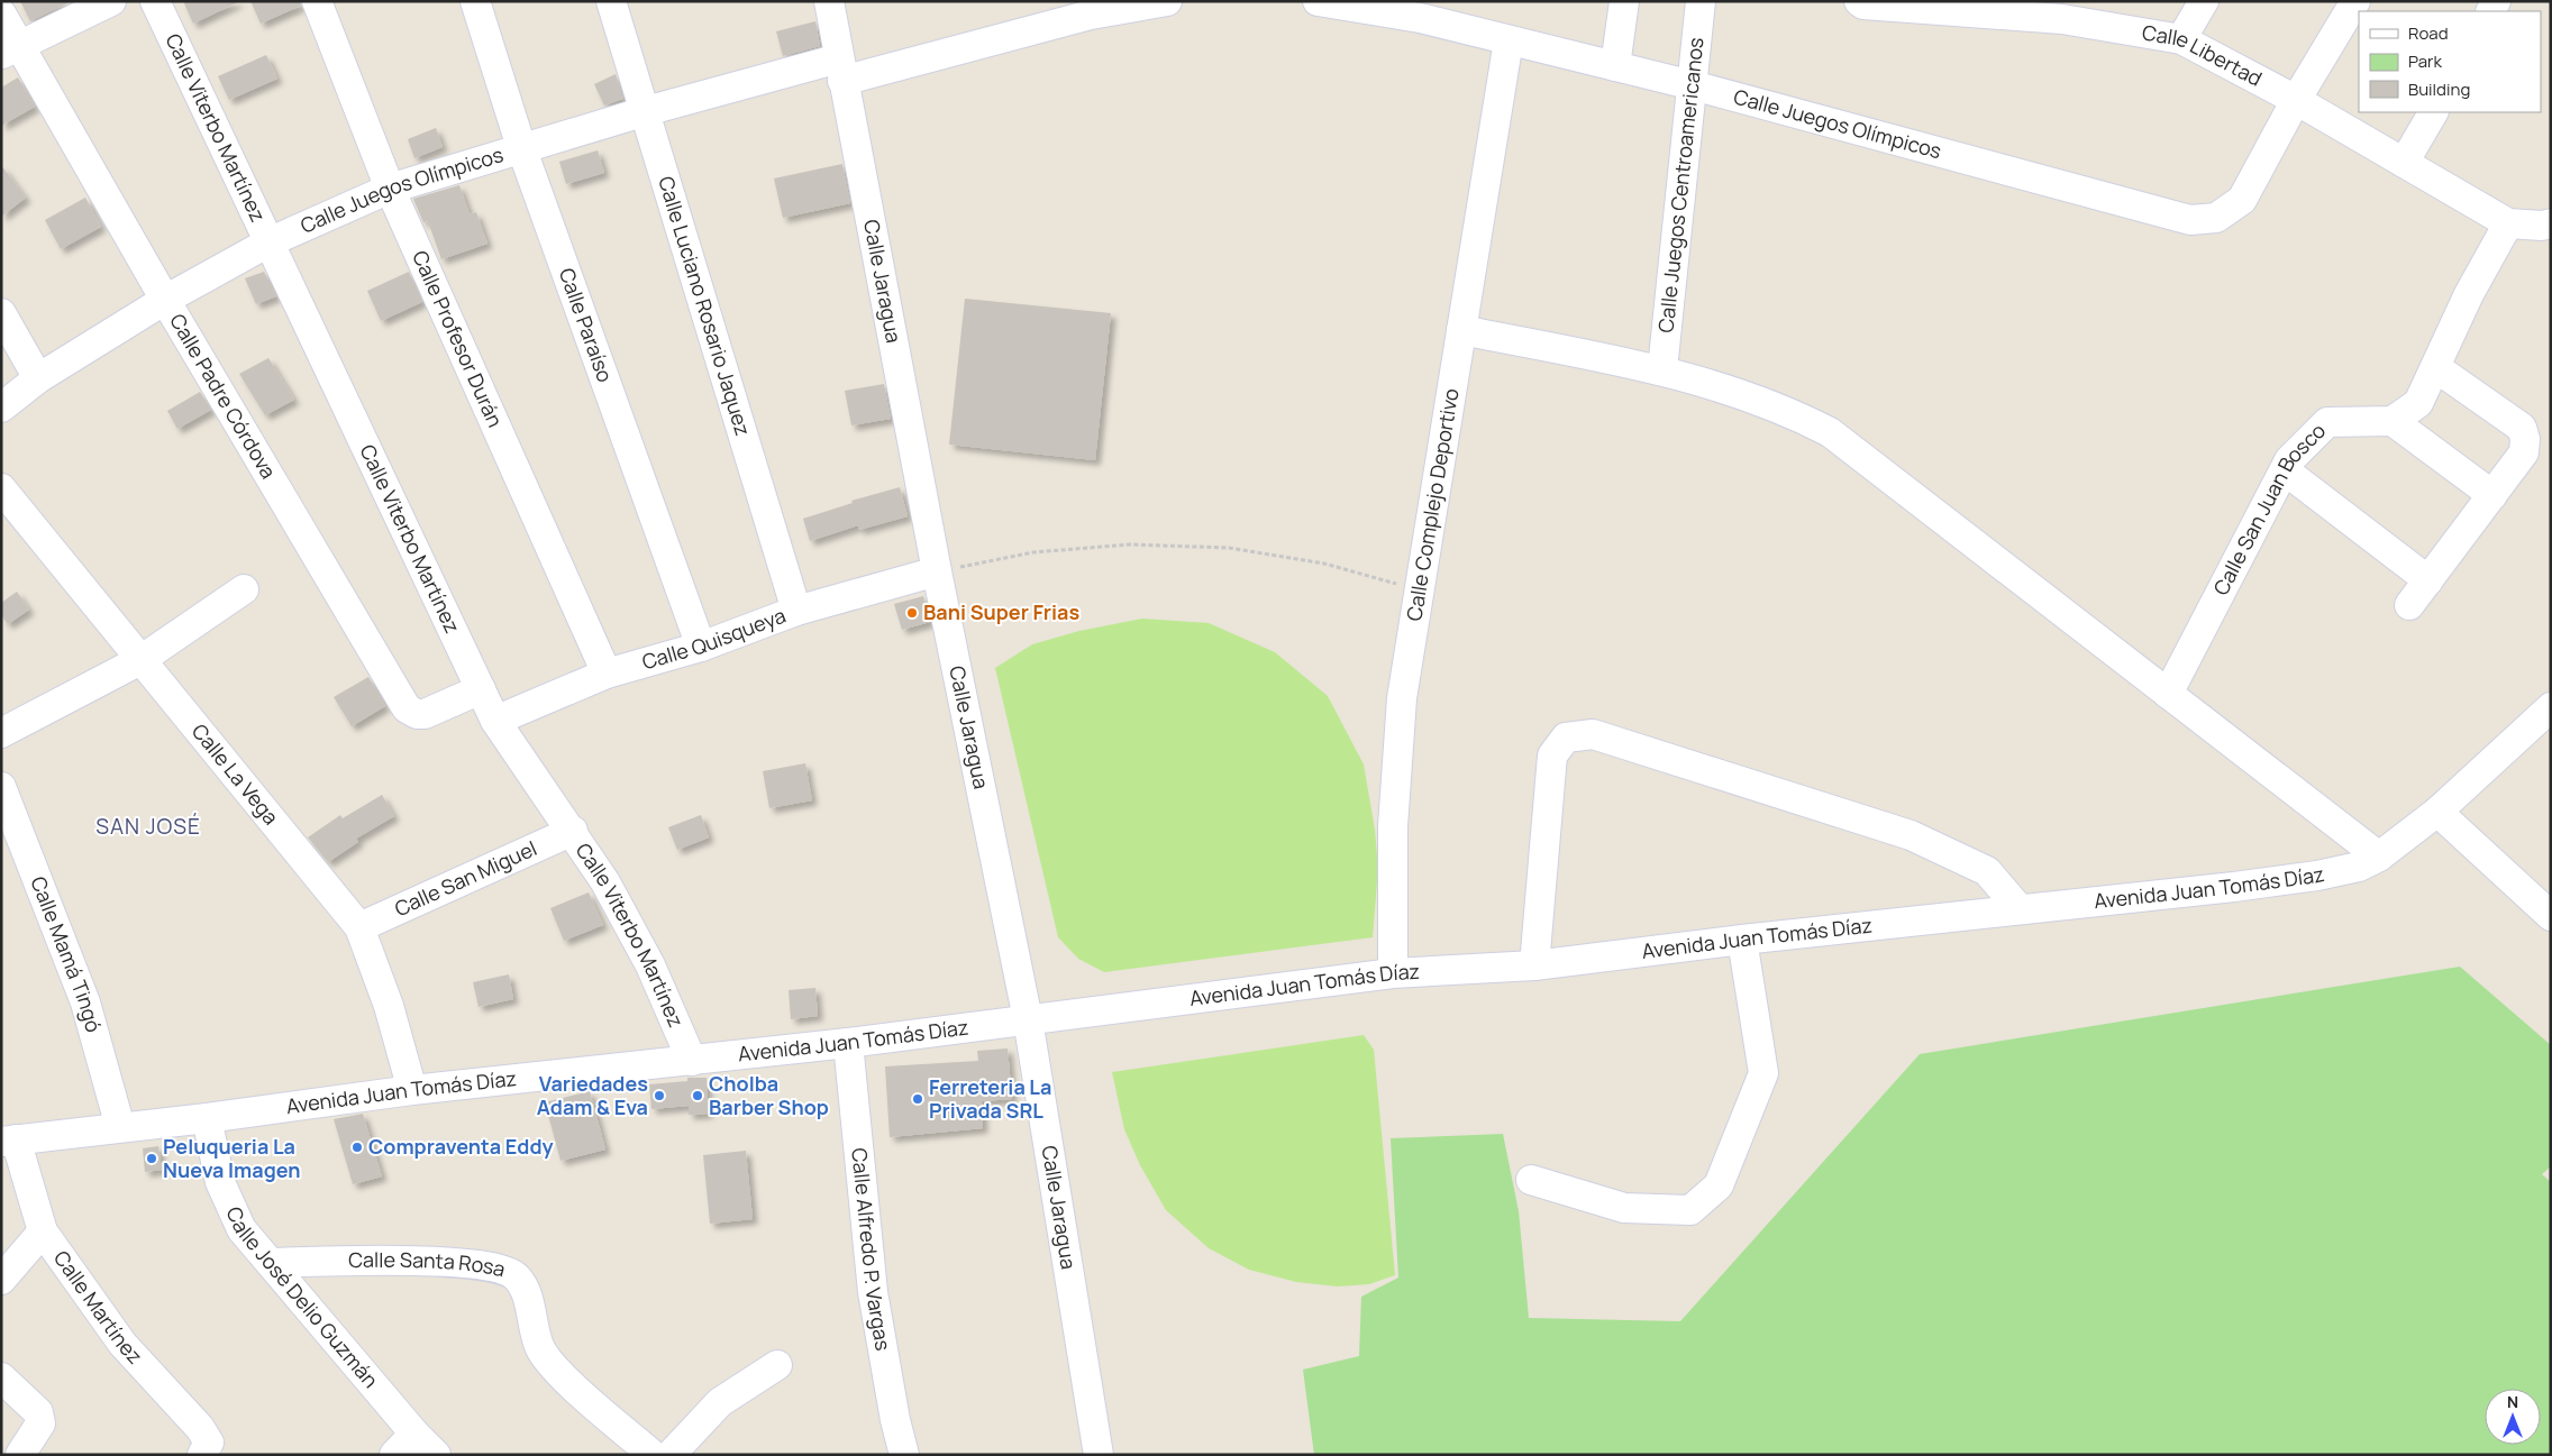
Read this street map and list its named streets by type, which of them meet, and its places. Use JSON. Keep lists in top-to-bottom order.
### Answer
{
  "streets": {
    "street": [
      "Calle Libertad",
      "Calle Juegos Olímpicos",
      "Calle Viterbo Martínez",
      "Calle Juegos Centroamericanos",
      "Calle Jaragua",
      "Calle Luciano Rosario Jaquez",
      "Calle Paraíso",
      "Calle Profesor Durán",
      "Calle Padre Córdova",
      "Calle Complejo Deportivo",
      "Calle San Juan Bosco",
      "Calle Quisqueya",
      "Calle La Vega",
      "Calle San Miguel",
      "Avenida Juan Tomás Díaz",
      "Calle Mamá Tingó",
      "Calle Alfredo P. Vargas",
      "Calle Santa Rosa",
      "Calle José Delio Guzmán",
      "Calle Martínez"
    ]
  },
  "crossings": [
    ["Calle Libertad", "Calle Juegos Olímpicos"],
    ["Calle Juegos Olímpicos", "Calle Viterbo Martínez"],
    ["Calle Juegos Olímpicos", "Calle Juegos Centroamericanos"],
    ["Calle Juegos Olímpicos", "Calle Jaragua"],
    ["Calle Juegos Olímpicos", "Calle Luciano Rosario Jaquez"],
    ["Calle Juegos Olímpicos", "Calle Paraíso"],
    ["Calle Juegos Olímpicos", "Calle Profesor Durán"],
    ["Calle Juegos Olímpicos", "Calle Padre Córdova"],
    ["Calle Juegos Olímpicos", "Calle Complejo Deportivo"],
    ["Calle Viterbo Martínez", "Calle Padre Córdova"],
    ["Calle Viterbo Martínez", "Calle Quisqueya"],
    ["Calle Viterbo Martínez", "Calle San Miguel"],
    ["Calle Viterbo Martínez", "Avenida Juan Tomás Díaz"],
    ["Calle Jaragua", "Calle Quisqueya"],
    ["Calle Jaragua", "Avenida Juan Tomás Díaz"],
    ["Calle Luciano Rosario Jaquez", "Calle Quisqueya"],
    ["Calle Paraíso", "Calle Quisqueya"],
    ["Calle Profesor Durán", "Calle Quisqueya"],
    ["Calle Complejo Deportivo", "Avenida Juan Tomás Díaz"],
    ["Calle La Vega", "Calle San Miguel"],
    ["Calle La Vega", "Avenida Juan Tomás Díaz"],
    ["Avenida Juan Tomás Díaz", "Calle Mamá Tingó"],
    ["Avenida Juan Tomás Díaz", "Calle Alfredo P. Vargas"],
    ["Avenida Juan Tomás Díaz", "Calle José Delio Guzmán"],
    ["Avenida Juan Tomás Díaz", "Calle Martínez"],
    ["Calle Santa Rosa", "Calle José Delio Guzmán"]
  ],
  "districts": ["SAN JOSÉ"],
  "places": [
    "Bani Super Frias",
    "Variedades Adam & Eva",
    "Cholba Barber Shop",
    "Ferreteria La Privada SRL",
    "Compraventa Eddy",
    "Peluqueria La Nueva Imagen"
  ],
  "legend": ["Road", "Park", "Building"],
  "north": "top"
}
